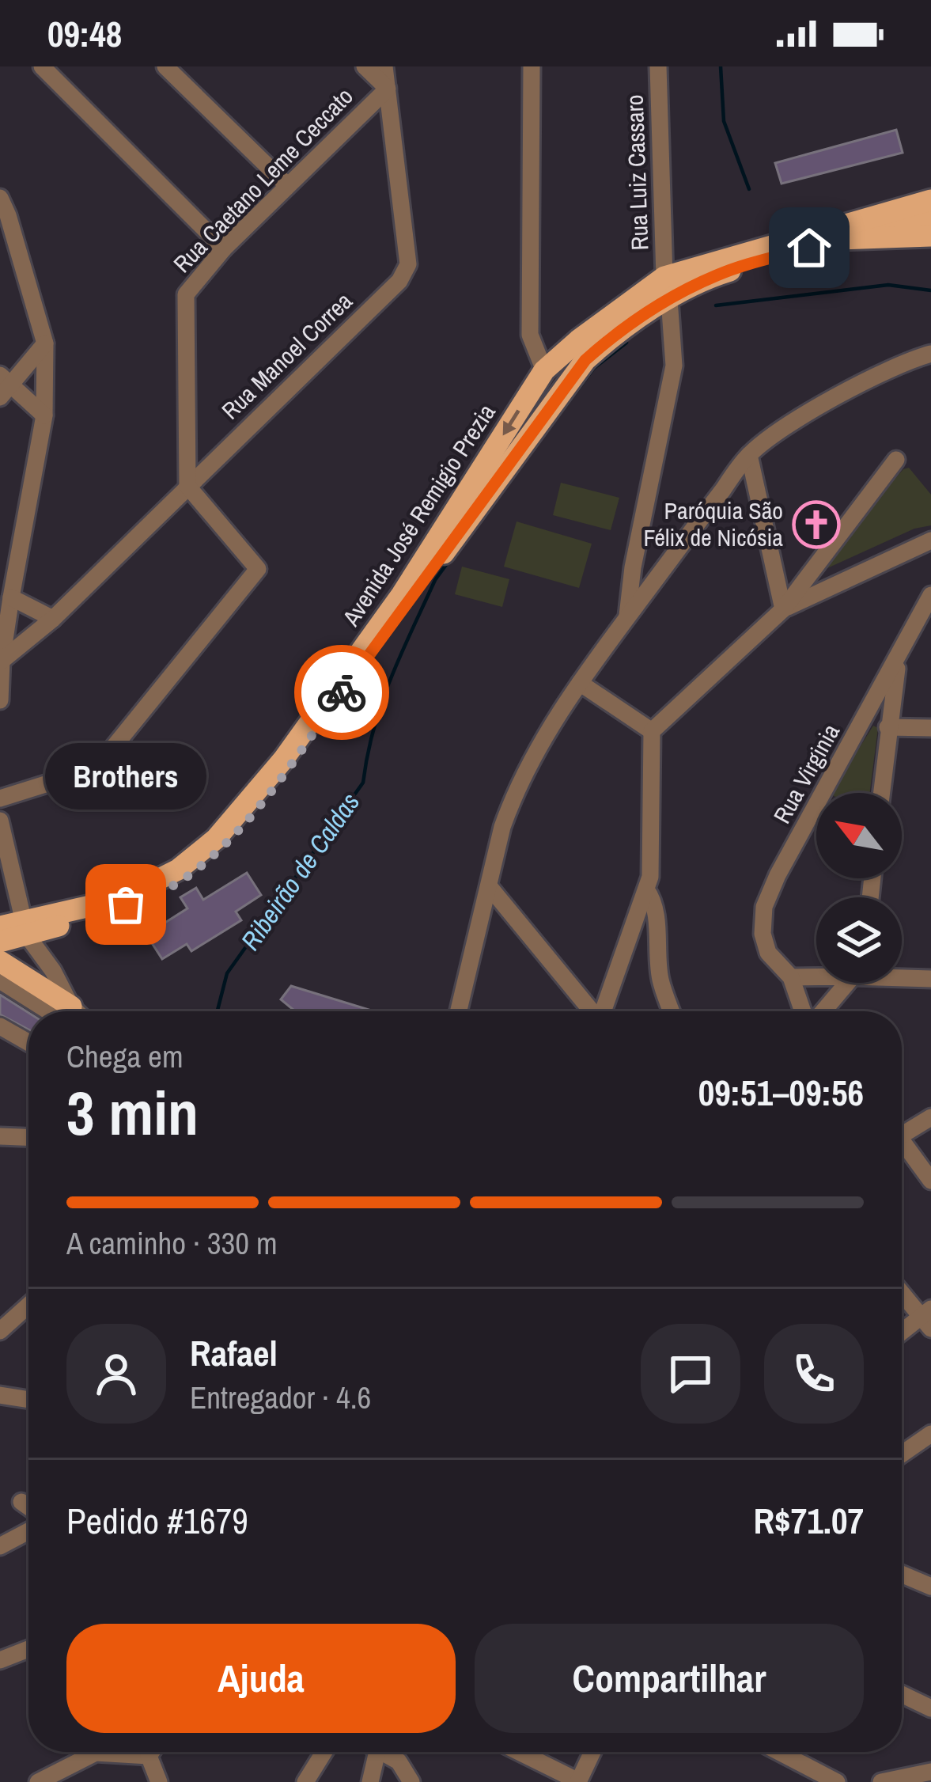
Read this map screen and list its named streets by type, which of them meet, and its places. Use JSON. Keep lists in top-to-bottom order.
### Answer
{
  "streets": {
    "main road": ["Avenida José Remigio Prezia"],
    "street": [
      "Rua Luiz Cassaro",
      "Rua Caetano Leme Ceccato",
      "Rua Manoel Correa",
      "Rua Virginia"
    ]
  },
  "crossings": [
    ["Rua Luiz Cassaro", "Avenida José Remigio Prezia"],
    ["Rua Caetano Leme Ceccato", "Rua Manoel Correa"]
  ],
  "water": ["Ribeirão de Caldas"],
  "places": {
    "church": ["Paróquia São Félix de Nicósia"],
    "other": ["Brothers"]
  },
  "north": "top left",
  "page": {
    "status": "09:48",
    "bubble": "Brothers",
    "heading": ["3 min", "Chega em", "09:51–09:56"],
    "panel": [
      "Rafael",
      "Entregador · 4.6",
      "Pedido #1679",
      "R$71.07"
    ],
    "bar": "A caminho · 330 m",
    "buttons": ["Ajuda", "Compartilhar"]
  }
}
